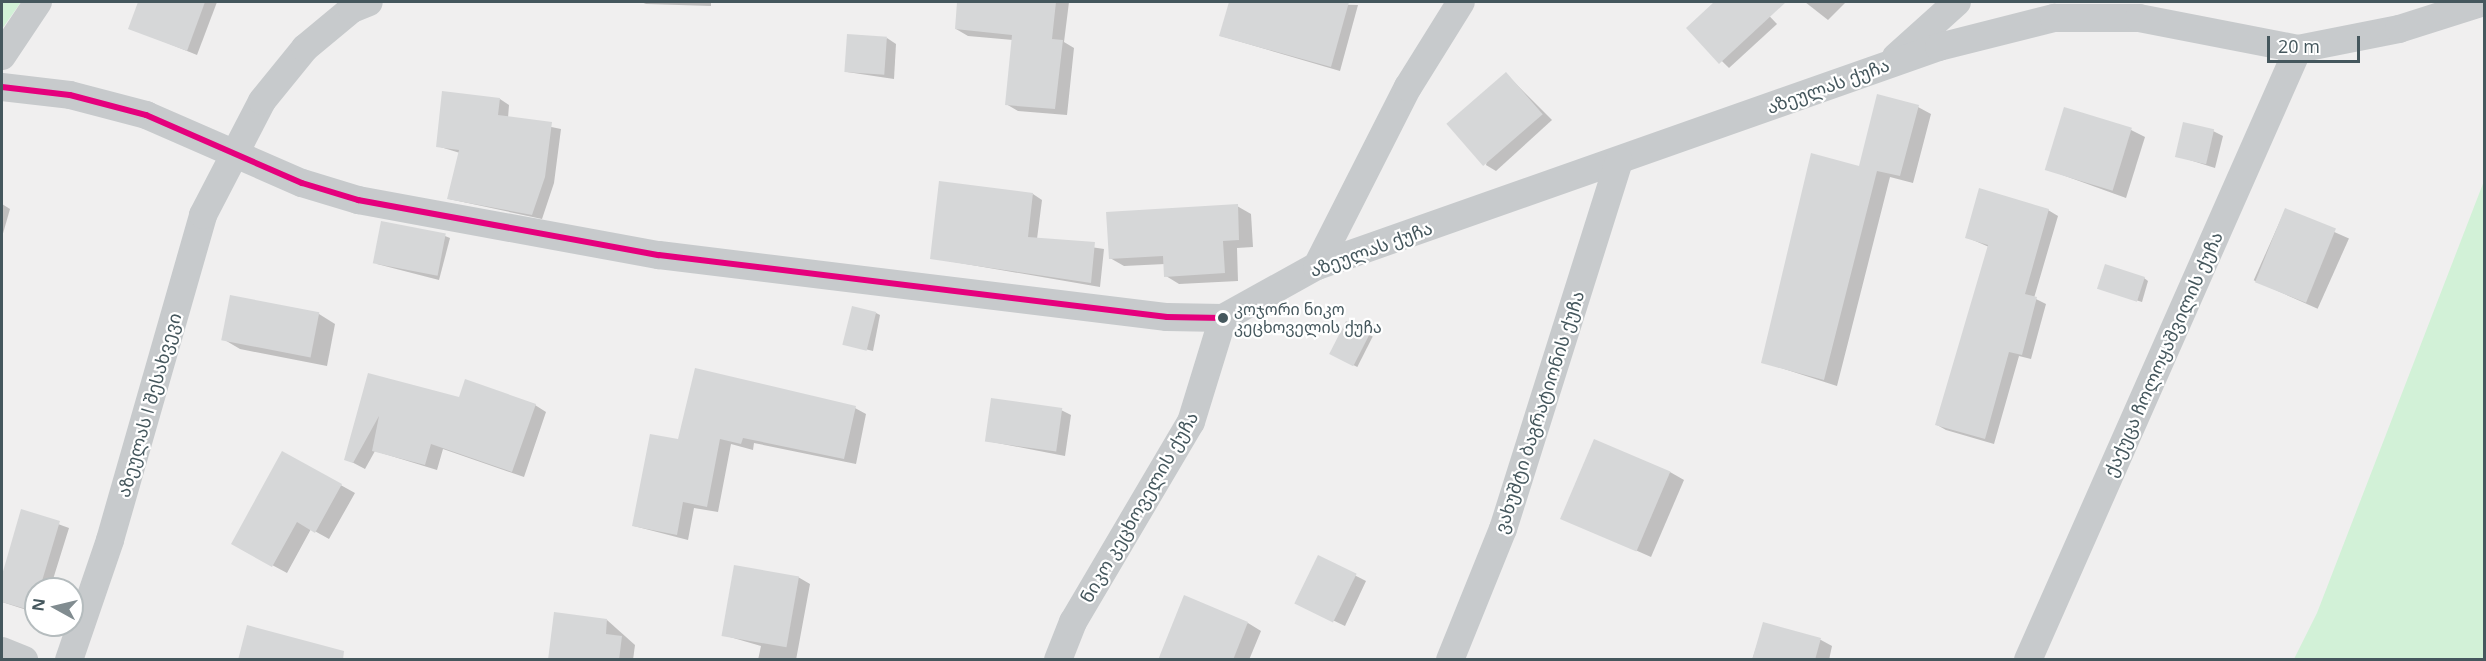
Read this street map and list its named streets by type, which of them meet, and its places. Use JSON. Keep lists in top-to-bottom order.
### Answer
{
  "streets": {
    "street": [
      "აზეულას ქუჩა",
      "ქაქუცა ჩოლოყაშვილის ქუჩა",
      "აზეულას I შესახვევი",
      "ვახუშტი ბაგრატიონის ქუჩა",
      "ნიკო კეცხოველის ქუჩა"
    ]
  },
  "crossings": [
    ["აზეულას ქუჩა", "ქაქუცა ჩოლოყაშვილის ქუჩა"],
    ["აზეულას ქუჩა", "ვახუშტი ბაგრატიონის ქუჩა"],
    ["აზეულას ქუჩა", "ნიკო კეცხოველის ქუჩა"]
  ],
  "places": ["კოჯორი ნიკო კეცხოველის ქუჩა"],
  "scale_bar": "20 m",
  "north": "left"
}
